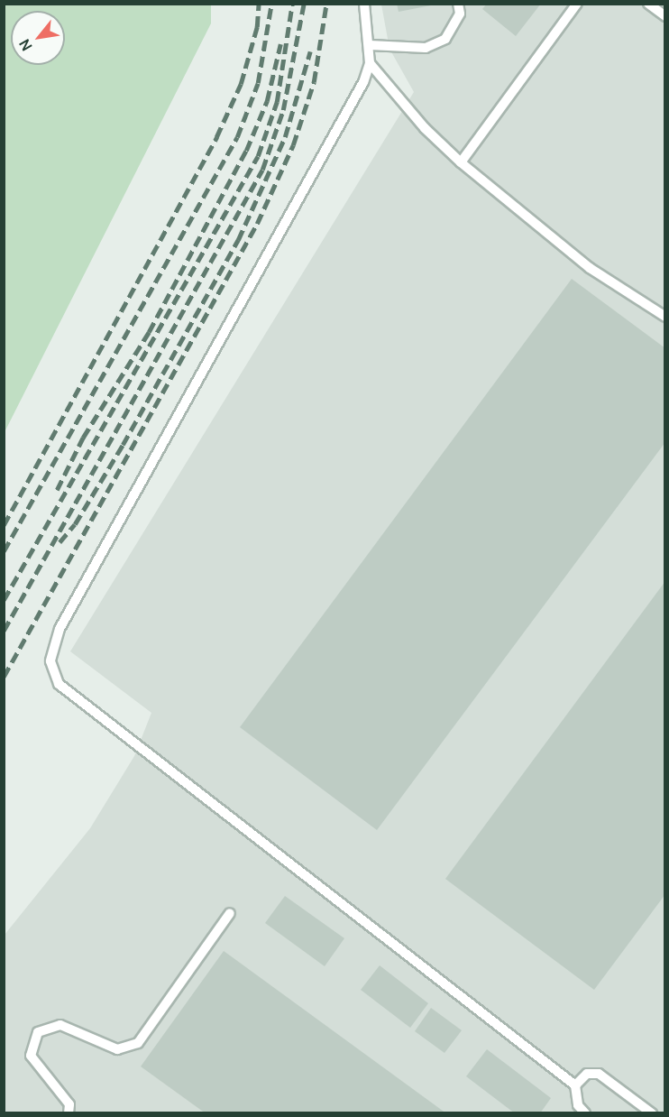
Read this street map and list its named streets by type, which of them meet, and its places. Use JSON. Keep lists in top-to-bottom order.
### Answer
{
  "north": "bottom left"
}
